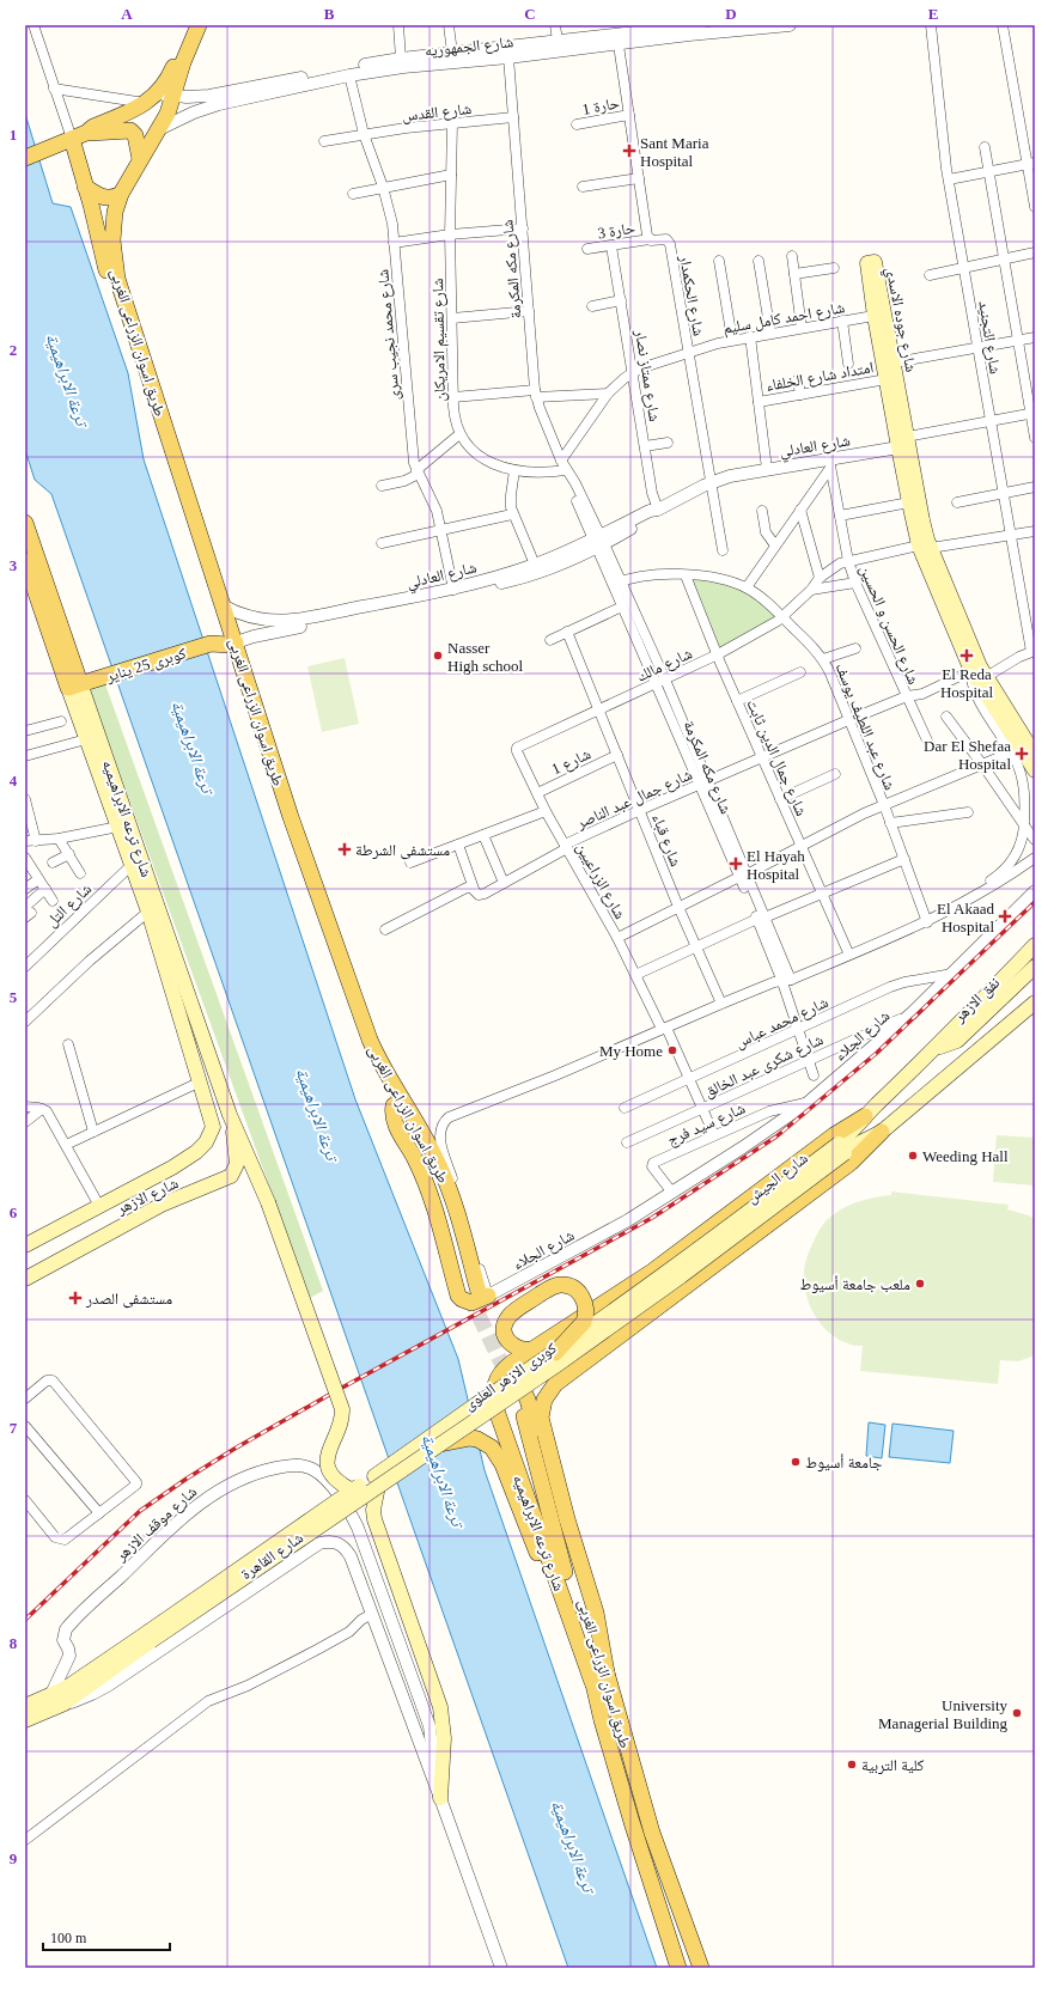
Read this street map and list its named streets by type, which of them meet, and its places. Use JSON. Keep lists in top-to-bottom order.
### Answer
{
  "streets": {
    "main road": [
      "شارع جوده الاسدي",
      "طريق اسوان الزراعى الغربى",
      "كوبرى 25 يناير",
      "شارع ترعه الابراهيميه",
      "نفق الازهر",
      "شارع الجيش",
      "شارع الازهر",
      "كوبرى الازهر العلوى",
      "شارع القاهرة"
    ],
    "street": [
      "شارع الجمهوريه",
      "حارة 1",
      "شارع القدس",
      "حارة 3",
      "شارع مكه المكرمة",
      "شارع الحكمدار",
      "شارع احمد كامل سليم",
      "شارع محمد نجيب سرى",
      "شارع التجنيد",
      "شارع تقسيم الامريكان",
      "شارع ممتاز نصار",
      "امتداد شارع الخلفاء",
      "شارع العادلي",
      "شارع الحسن و الحسين",
      "شارع مالك",
      "شارع عبد اللطيف يوسف",
      "شارع جمال الدين ثابت",
      "شارع 1",
      "شارع جمال عبد الناصر",
      "شارع قباء",
      "شارع الزراعيين",
      "شارع التل",
      "شارع محمد عباس",
      "شارع الجلاء",
      "شارع شكرى عبد الخالق",
      "شارع سيد فرج",
      "شارع موقف الازهر"
    ]
  },
  "crossings": [
    ["شارع الجمهوريه", "شارع مكه المكرمة"],
    ["شارع الجمهوريه", "شارع محمد نجيب سرى"],
    ["شارع الجمهوريه", "طريق اسوان الزراعى الغربى"],
    ["شارع القدس", "شارع مكه المكرمة"],
    ["شارع القدس", "شارع محمد نجيب سرى"],
    ["شارع القدس", "شارع تقسيم الامريكان"],
    ["حارة 3", "شارع الحكمدار"],
    ["حارة 3", "شارع ممتاز نصار"],
    ["شارع مكه المكرمة", "شارع احمد كامل سليم"],
    ["شارع مكه المكرمة", "شارع تقسيم الامريكان"],
    ["شارع مكه المكرمة", "شارع العادلي"],
    ["شارع مكه المكرمة", "شارع مالك"],
    ["شارع مكه المكرمة", "شارع عبد اللطيف يوسف"],
    ["شارع مكه المكرمة", "شارع جمال عبد الناصر"],
    ["شارع مكه المكرمة", "شارع محمد عباس"],
    ["شارع مكه المكرمة", "شارع شكرى عبد الخالق"],
    ["شارع الحكمدار", "شارع احمد كامل سليم"],
    ["شارع الحكمدار", "شارع العادلي"],
    ["شارع احمد كامل سليم", "شارع جوده الاسدي"],
    ["شارع احمد كامل سليم", "شارع ممتاز نصار"],
    ["شارع جوده الاسدي", "امتداد شارع الخلفاء"],
    ["شارع جوده الاسدي", "شارع العادلي"],
    ["شارع جوده الاسدي", "شارع مالك"],
    ["شارع جوده الاسدي", "شارع جمال عبد الناصر"],
    ["شارع محمد نجيب سرى", "شارع العادلي"],
    ["شارع التجنيد", "امتداد شارع الخلفاء"],
    ["شارع التجنيد", "شارع مالك"],
    ["شارع التجنيد", "شارع جمال عبد الناصر"],
    ["طريق اسوان الزراعى الغربى", "شارع العادلي"],
    ["طريق اسوان الزراعى الغربى", "كوبرى 25 يناير"],
    ["طريق اسوان الزراعى الغربى", "شارع ترعه الابراهيميه"],
    ["طريق اسوان الزراعى الغربى", "شارع الجلاء"],
    ["طريق اسوان الزراعى الغربى", "شارع الجيش"],
    ["شارع ممتاز نصار", "شارع العادلي"],
    ["شارع العادلي", "شارع الحسن و الحسين"],
    ["شارع العادلي", "كوبرى 25 يناير"],
    ["شارع الحسن و الحسين", "شارع مالك"],
    ["شارع الحسن و الحسين", "شارع جمال عبد الناصر"],
    ["كوبرى 25 يناير", "شارع ترعه الابراهيميه"],
    ["شارع مالك", "شارع عبد اللطيف يوسف"],
    ["شارع مالك", "شارع جمال الدين ثابت"],
    ["شارع مالك", "شارع قباء"],
    ["شارع مالك", "شارع الزراعيين"],
    ["شارع عبد اللطيف يوسف", "شارع جمال الدين ثابت"],
    ["شارع عبد اللطيف يوسف", "شارع جمال عبد الناصر"],
    ["شارع جمال الدين ثابت", "شارع جمال عبد الناصر"],
    ["شارع 1", "شارع قباء"],
    ["شارع 1", "شارع الزراعيين"],
    ["شارع جمال عبد الناصر", "شارع قباء"],
    ["شارع جمال عبد الناصر", "شارع الزراعيين"],
    ["شارع ترعه الابراهيميه", "شارع التل"],
    ["شارع ترعه الابراهيميه", "شارع الجيش"],
    ["شارع ترعه الابراهيميه", "شارع الازهر"],
    ["شارع الزراعيين", "شارع محمد عباس"],
    ["شارع الزراعيين", "شارع شكرى عبد الخالق"],
    ["شارع الزراعيين", "شارع سيد فرج"],
    ["نفق الازهر", "شارع الجيش"],
    ["شارع محمد عباس", "شارع الجلاء"],
    ["شارع الجلاء", "شارع شكرى عبد الخالق"],
    ["شارع الجلاء", "شارع سيد فرج"],
    ["شارع الجيش", "كوبرى الازهر العلوى"],
    ["كوبرى الازهر العلوى", "شارع القاهرة"],
    ["شارع موقف الازهر", "شارع القاهرة"]
  ],
  "water": ["ترعة الابراهيمية"],
  "places": {
    "health": [
      "Sant Maria Hospital",
      "El Reda Hospital",
      "Dar El Shefaa Hospital",
      "مستشفى الشرطة",
      "El Hayah Hospital",
      "El Akaad Hospital",
      "مستشفى الصدر"
    ],
    "other": [
      "Nasser High school",
      "My Home",
      "Weeding Hall",
      "ملعب جامعة أسيوط",
      "جامعة أسيوط",
      "University Managerial Building",
      "كلية التربية"
    ]
  },
  "scale_bar": "100 m",
  "grid": {
    "columns": [
      "A",
      "B",
      "C",
      "D",
      "E"
    ],
    "rows": [
      "1",
      "2",
      "3",
      "4",
      "5",
      "6",
      "7",
      "8",
      "9"
    ]
  }
}
